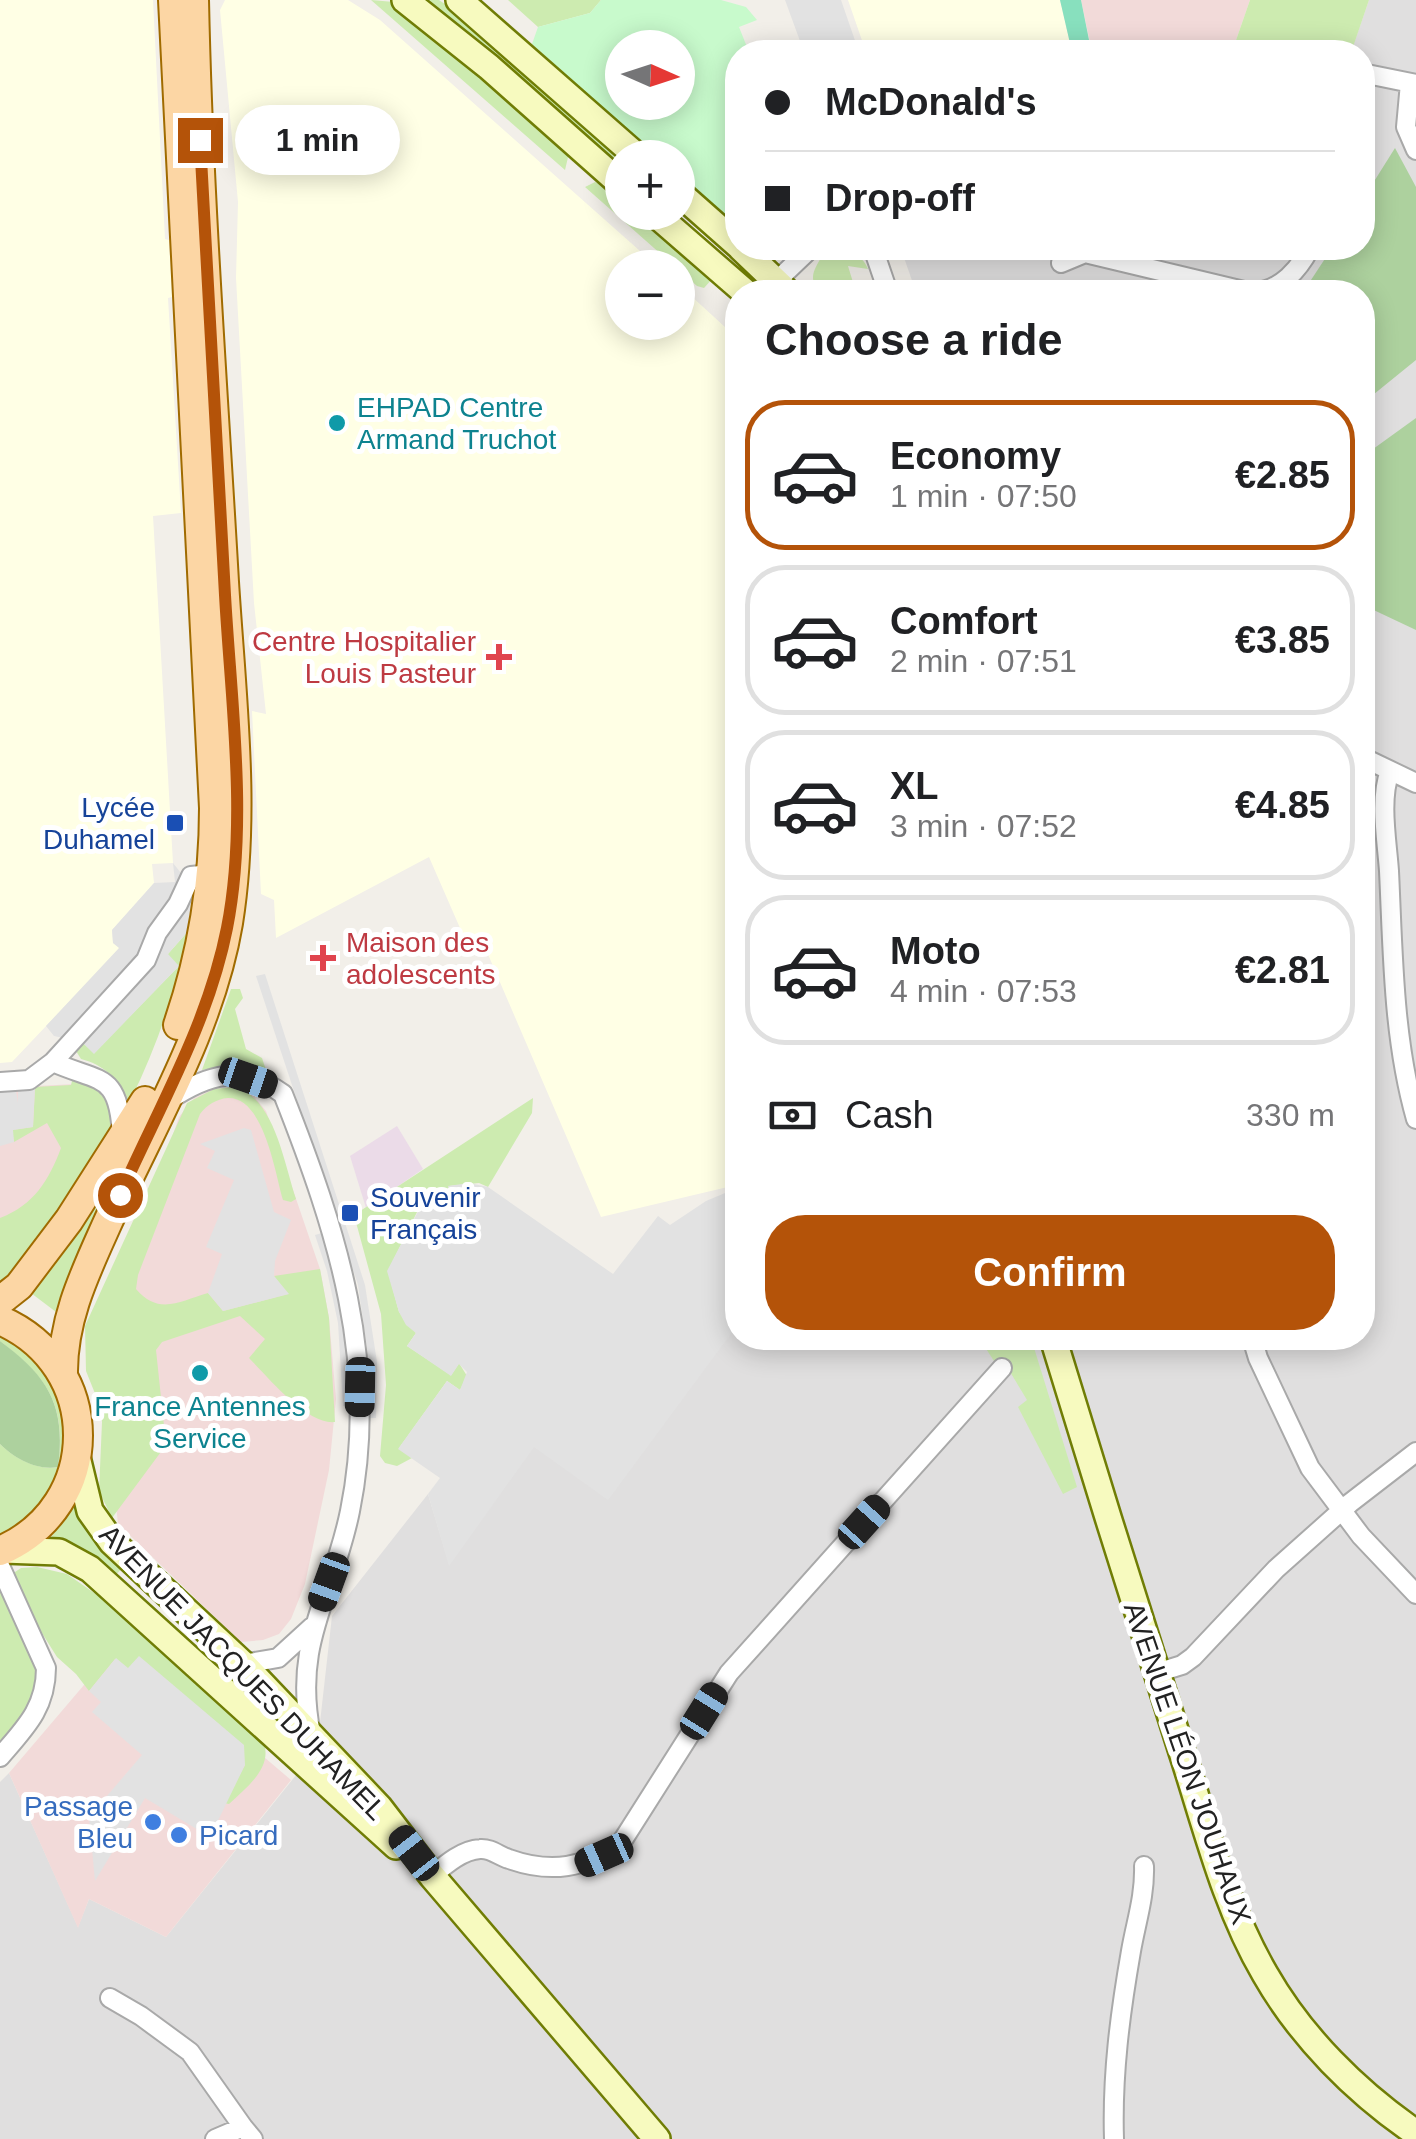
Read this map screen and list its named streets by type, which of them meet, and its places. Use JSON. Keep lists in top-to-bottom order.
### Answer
{
  "streets": {
    "main road": ["AVENUE JACQUES DUHAMEL", "AVENUE LÉON JOUHAUX"]
  },
  "places": {
    "other": [
      "EHPAD Centre Armand Truchot",
      "France Antennes Service",
      "Passage Bleu",
      "Picard"
    ],
    "health": ["Centre Hospitalier Louis Pasteur", "Maison des adolescents"],
    "transit": ["Lycée Duhamel", "Souvenir Français"]
  },
  "north": "right",
  "page": {
    "map_buttons": ["+", "−"],
    "banner": ["McDonald's", "Drop-off"],
    "bubble": "1 min",
    "heading": "Choose a ride",
    "list": [
      {
        "name": "Economy",
        "note": "1 min · 07:50",
        "value": "€2.85"
      },
      {
        "name": "Comfort",
        "note": "2 min · 07:51",
        "value": "€3.85"
      },
      {
        "name": "XL",
        "note": "3 min · 07:52",
        "value": "€4.85"
      },
      {
        "name": "Moto",
        "note": "4 min · 07:53",
        "value": "€2.81"
      }
    ],
    "pay": ["Cash", "330 m"],
    "buttons": "Confirm"
  }
}
